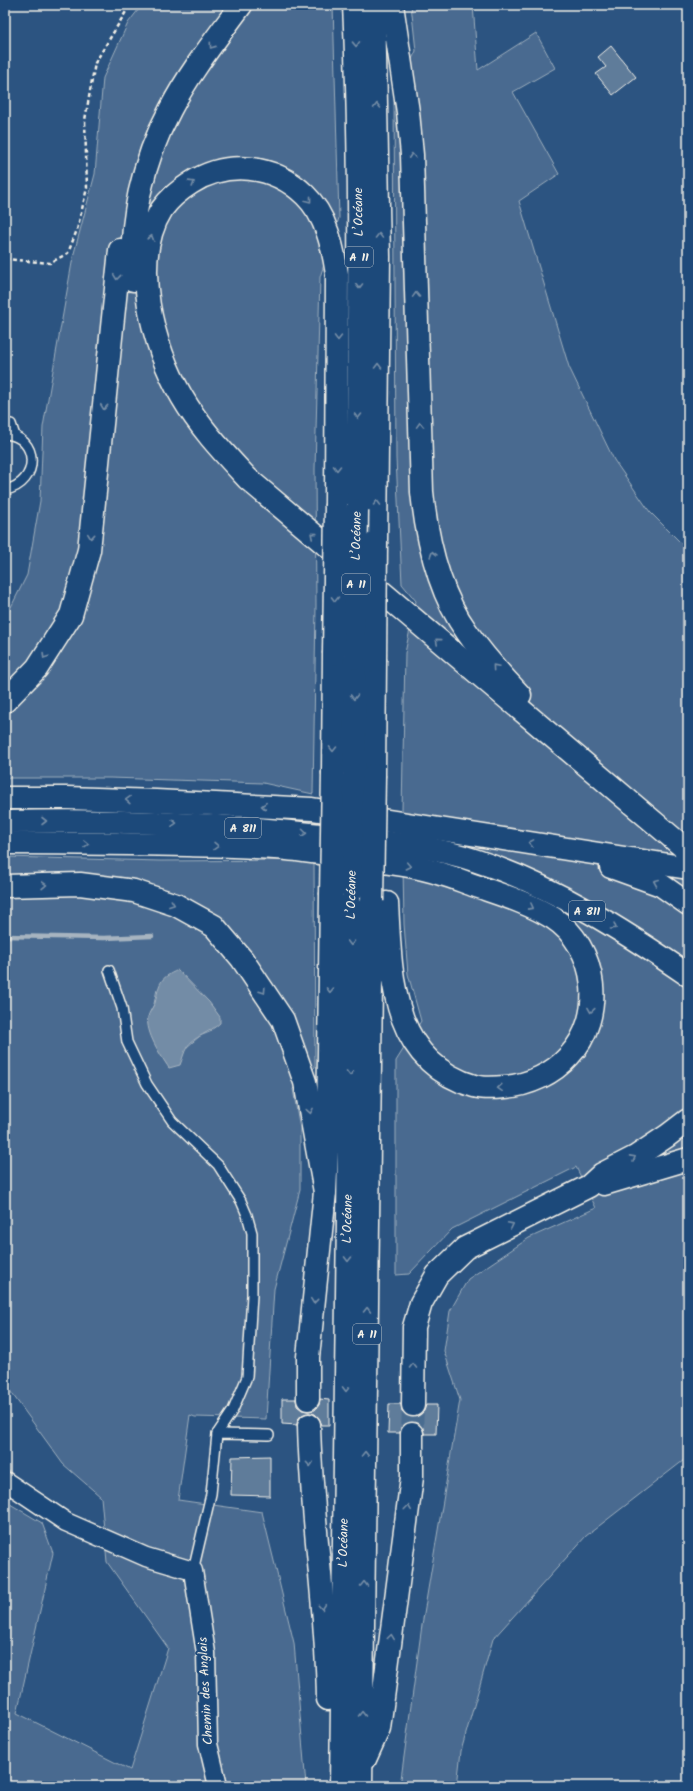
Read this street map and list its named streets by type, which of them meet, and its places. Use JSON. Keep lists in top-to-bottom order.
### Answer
{
  "streets": {
    "highway": ["L’Océane", "A 11", "A 811"],
    "street": ["Chemin des Anglais"]
  }
}
